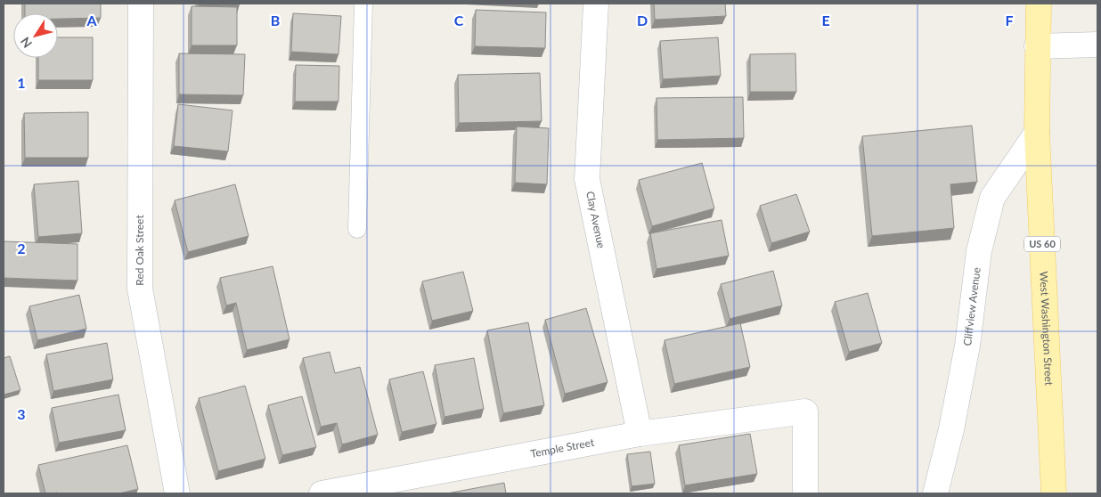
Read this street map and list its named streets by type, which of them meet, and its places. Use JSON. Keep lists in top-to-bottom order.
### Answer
{
  "streets": {
    "main road": ["US 60", "West Washington Street"],
    "street": [
      "Clay Avenue",
      "Red Oak Street",
      "Cliffview Avenue",
      "Temple Street"
    ]
  },
  "crossings": [
    ["Clay Avenue", "Temple Street"],
    ["Cliffview Avenue", "West Washington Street"]
  ],
  "north": "bottom left",
  "grid": {
    "columns": [
      "A",
      "B",
      "C",
      "D",
      "E",
      "F"
    ],
    "rows": ["1", "2", "3"]
  }
}
